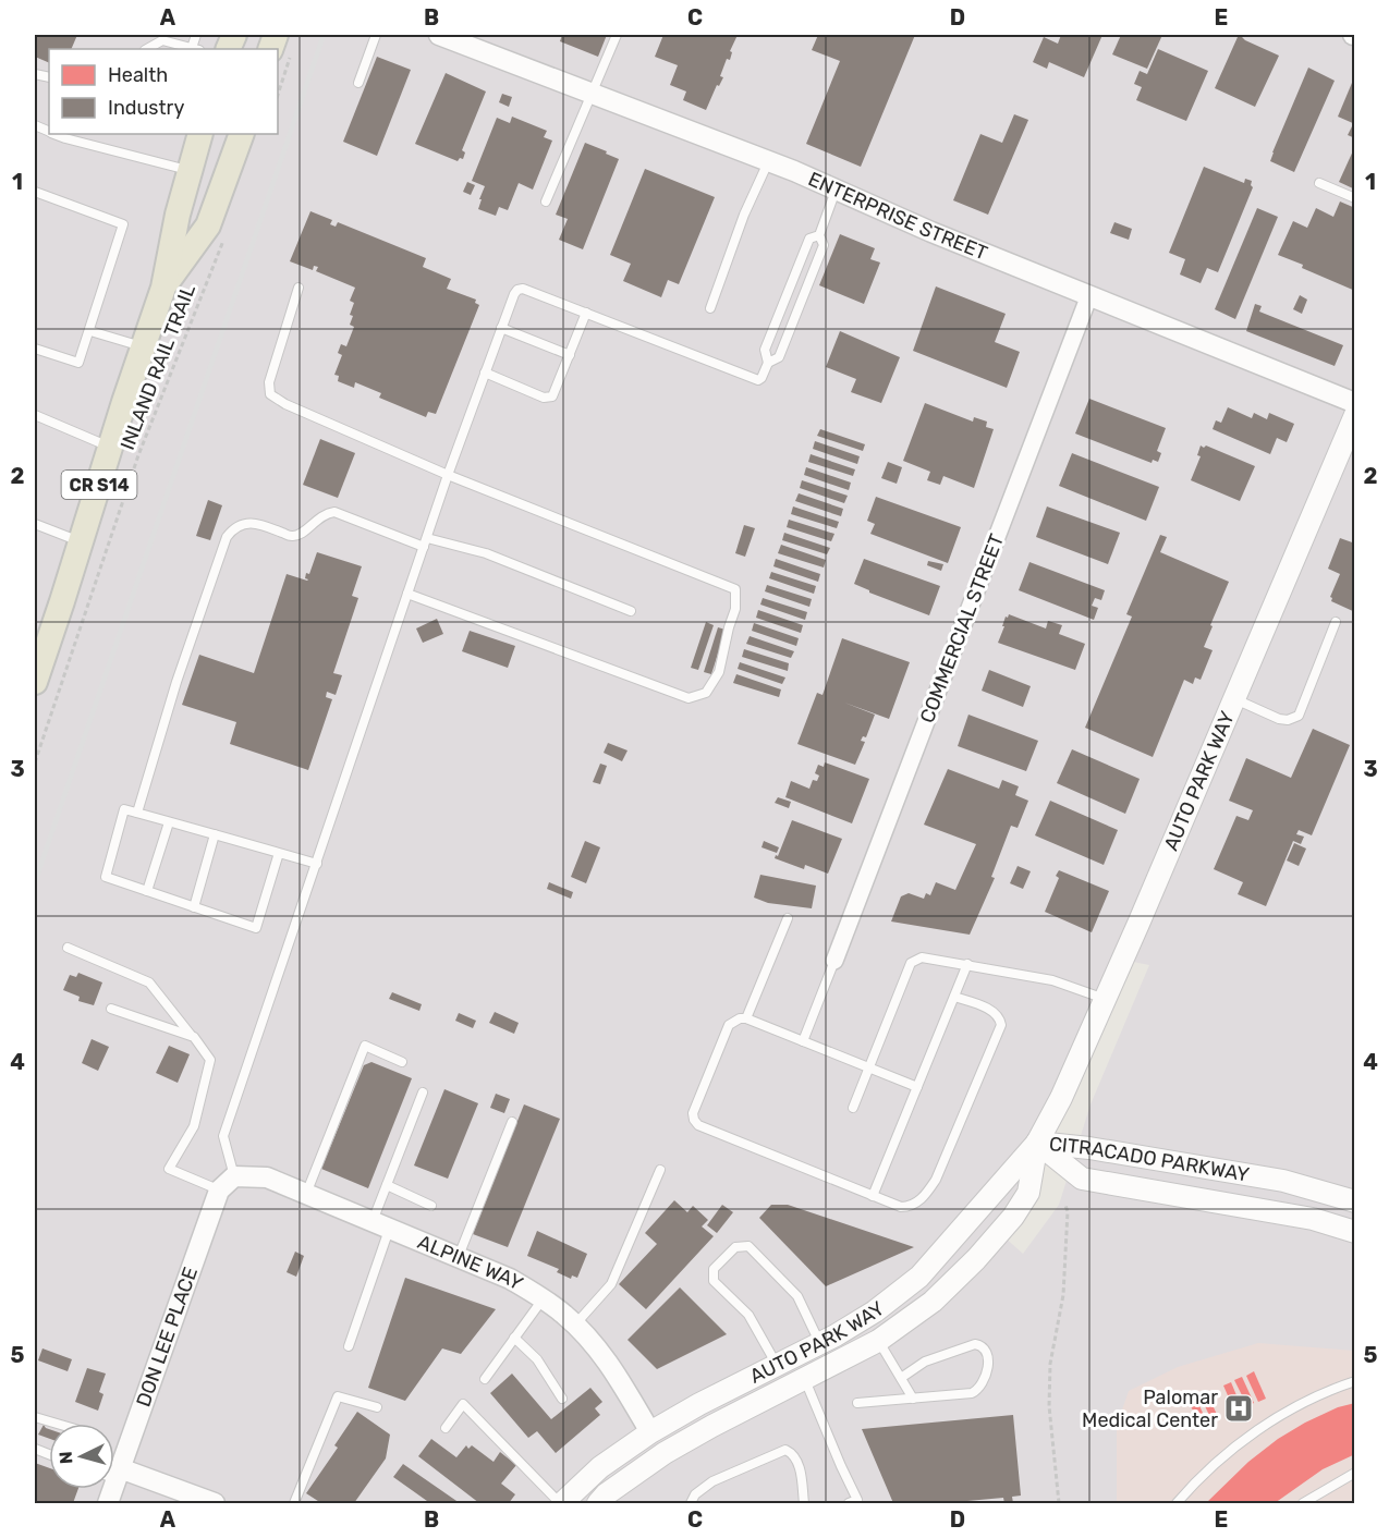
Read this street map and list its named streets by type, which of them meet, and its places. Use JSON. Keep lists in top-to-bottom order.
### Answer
{
  "streets": {
    "main road": ["CR S14", "AUTO PARK WAY", "CITRACADO PARKWAY"],
    "street": [
      "ENTERPRISE STREET",
      "COMMERCIAL STREET",
      "ALPINE WAY",
      "DON LEE PLACE"
    ],
    "path": ["INLAND RAIL TRAIL"]
  },
  "crossings": [
    ["ENTERPRISE STREET", "COMMERCIAL STREET"],
    ["AUTO PARK WAY", "CITRACADO PARKWAY"],
    ["AUTO PARK WAY", "ALPINE WAY"],
    ["ALPINE WAY", "DON LEE PLACE"]
  ],
  "places": {
    "hospital": ["Palomar Medical Center"]
  },
  "legend": ["Health", "Industry"],
  "north": "left",
  "grid": {
    "columns": [
      "A",
      "B",
      "C",
      "D",
      "E"
    ],
    "rows": [
      "1",
      "2",
      "3",
      "4",
      "5"
    ]
  }
}
